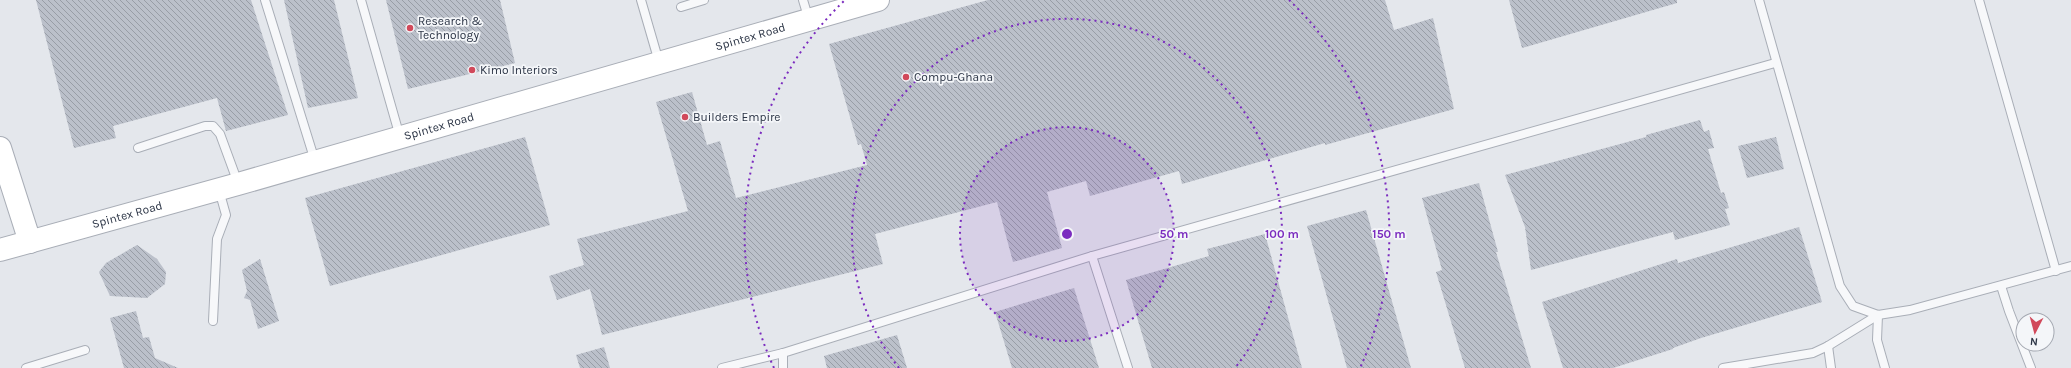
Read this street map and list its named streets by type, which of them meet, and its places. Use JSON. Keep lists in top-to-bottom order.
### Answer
{
  "streets": {
    "main road": ["Spintex Road"]
  },
  "places": [
    "Research & Technology",
    "Kimo Interiors",
    "Compu-Ghana",
    "Builders Empire"
  ],
  "north": "bottom",
  "rings": ["50 m", "100 m", "150 m"]
}
